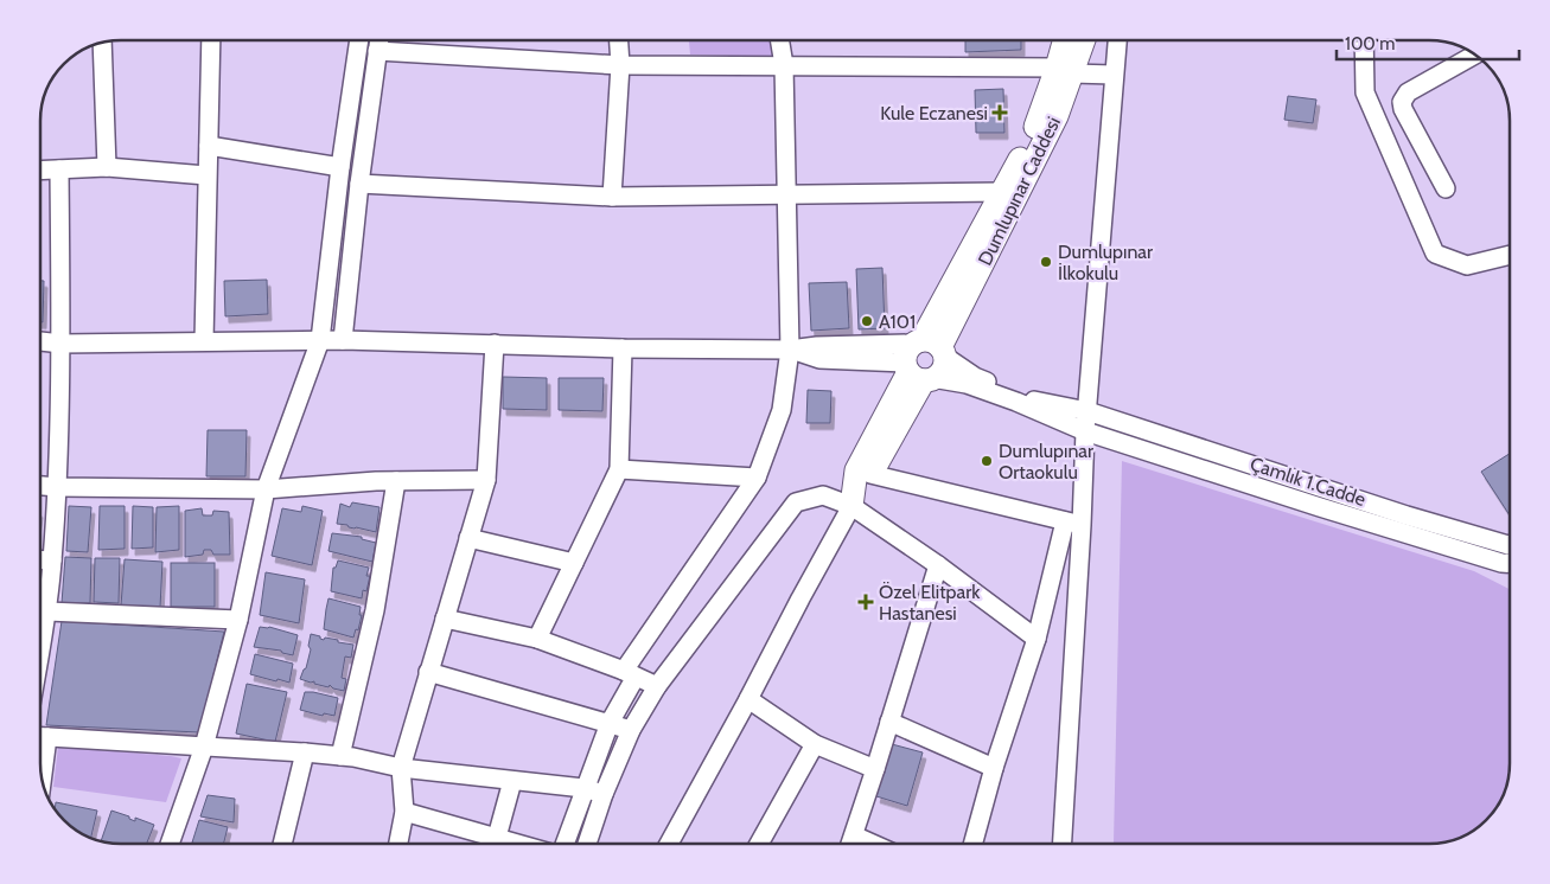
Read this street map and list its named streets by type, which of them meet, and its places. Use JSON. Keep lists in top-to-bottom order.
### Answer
{
  "streets": {
    "main road": ["Dumlupınar Caddesi"],
    "street": ["Çamlık 1.Cadde"]
  },
  "crossings": [
    ["Dumlupınar Caddesi", "Çamlık 1.Cadde"]
  ],
  "places": {
    "health": ["Kule Eczanesi", "Özel Elitpark Hastanesi"],
    "other": ["Dumlupınar İlkokulu", "A101", "Dumlupınar Ortaokulu"]
  },
  "scale_bar": "100 m"
}
